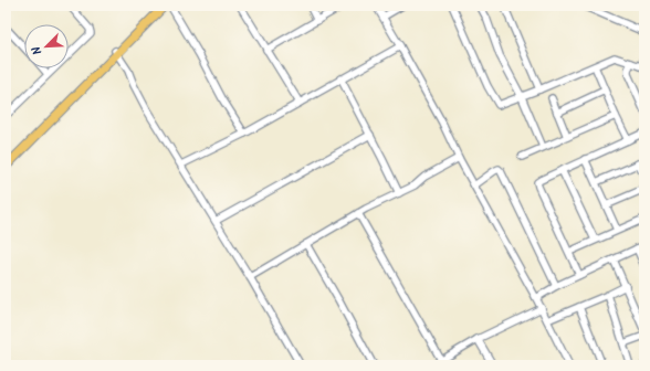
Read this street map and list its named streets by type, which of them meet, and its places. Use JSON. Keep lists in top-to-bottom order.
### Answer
{
  "north": "bottom left"
}
